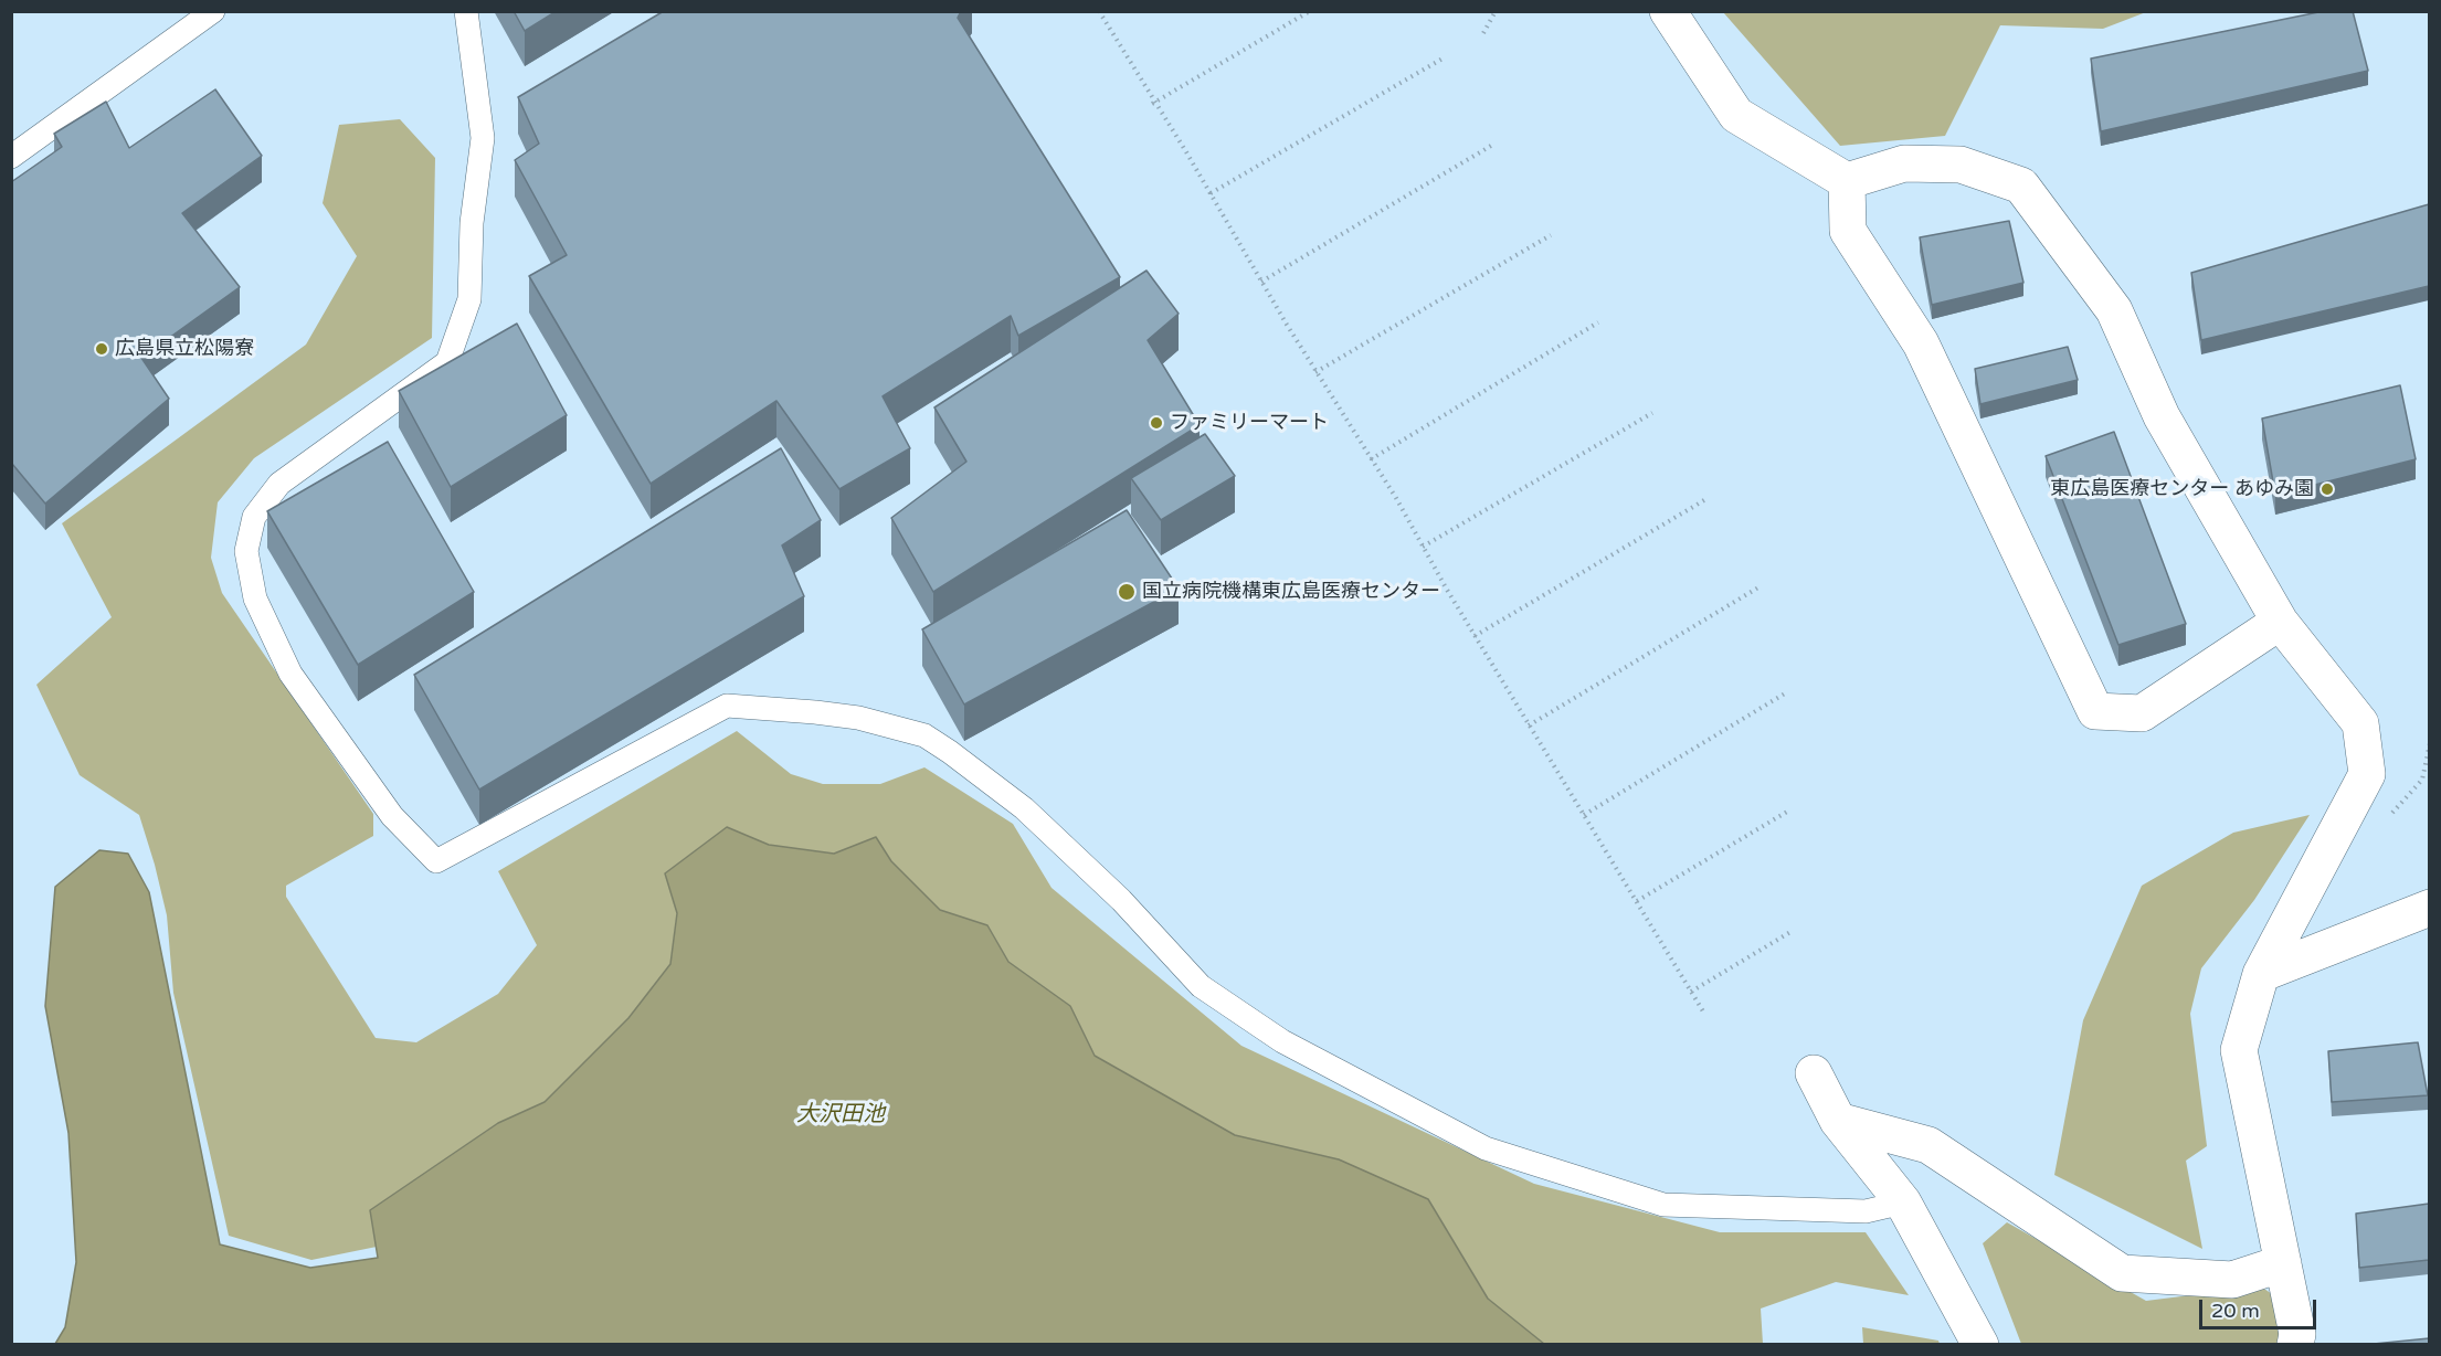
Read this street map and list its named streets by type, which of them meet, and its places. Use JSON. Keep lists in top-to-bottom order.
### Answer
{
  "water": ["大沢田池"],
  "places": [
    "広島県立松陽寮",
    "ファミリーマート",
    "東広島医療センター あゆみ園",
    "国立病院機構東広島医療センター"
  ],
  "scale_bar": "20 m"
}
